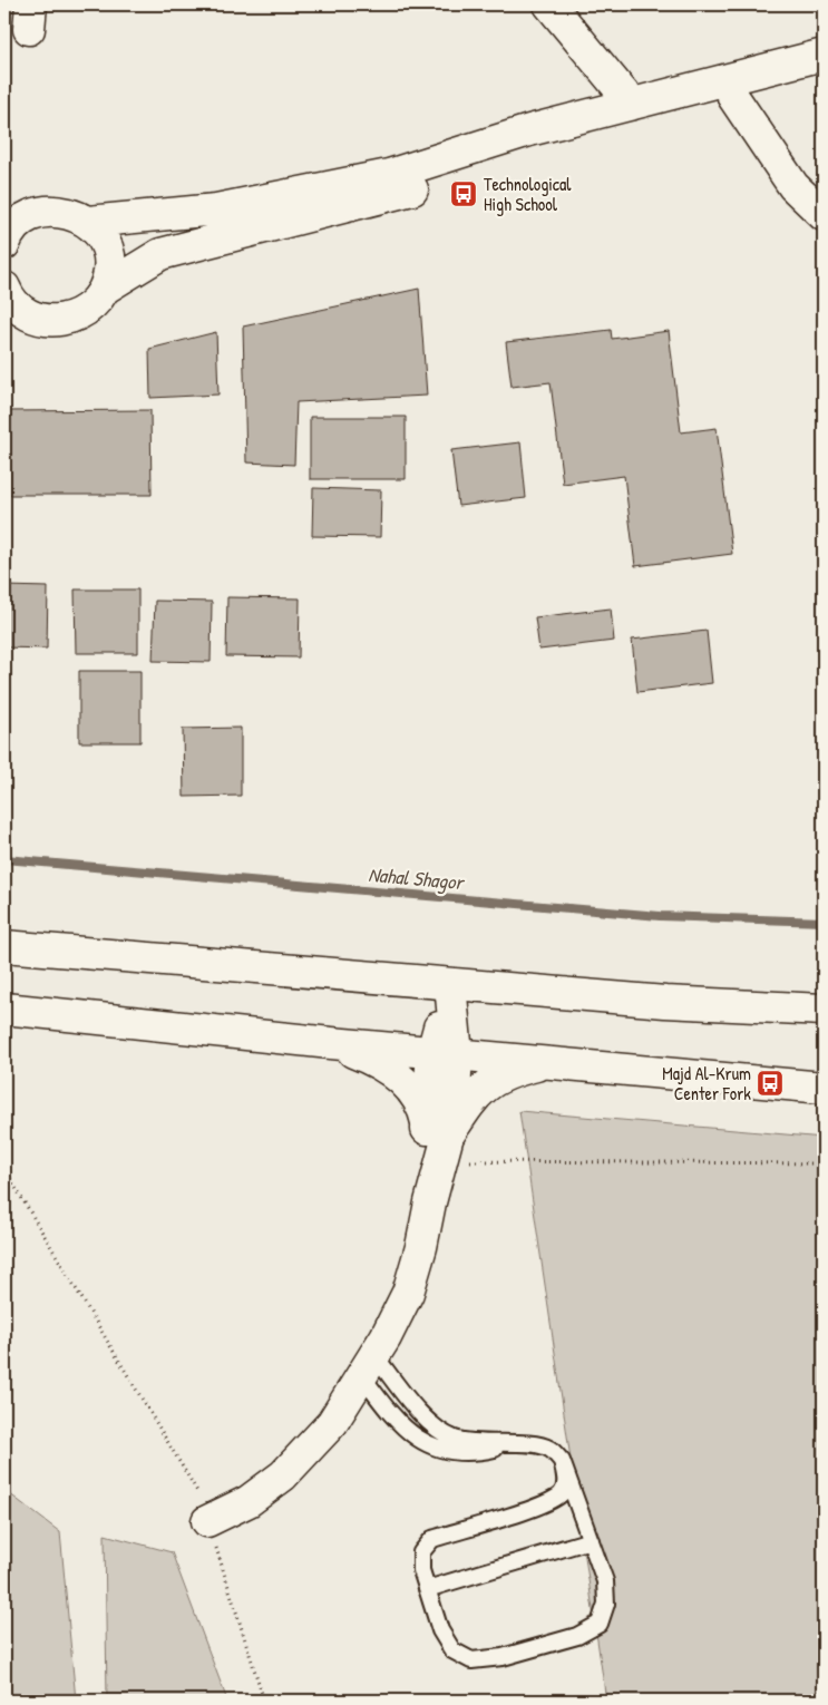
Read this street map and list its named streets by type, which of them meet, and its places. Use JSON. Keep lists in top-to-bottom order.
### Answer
{
  "water": ["Nahal Shagor"],
  "places": {
    "bus stop": ["Technological High School", "Majd Al-Krum Center Fork"]
  }
}
